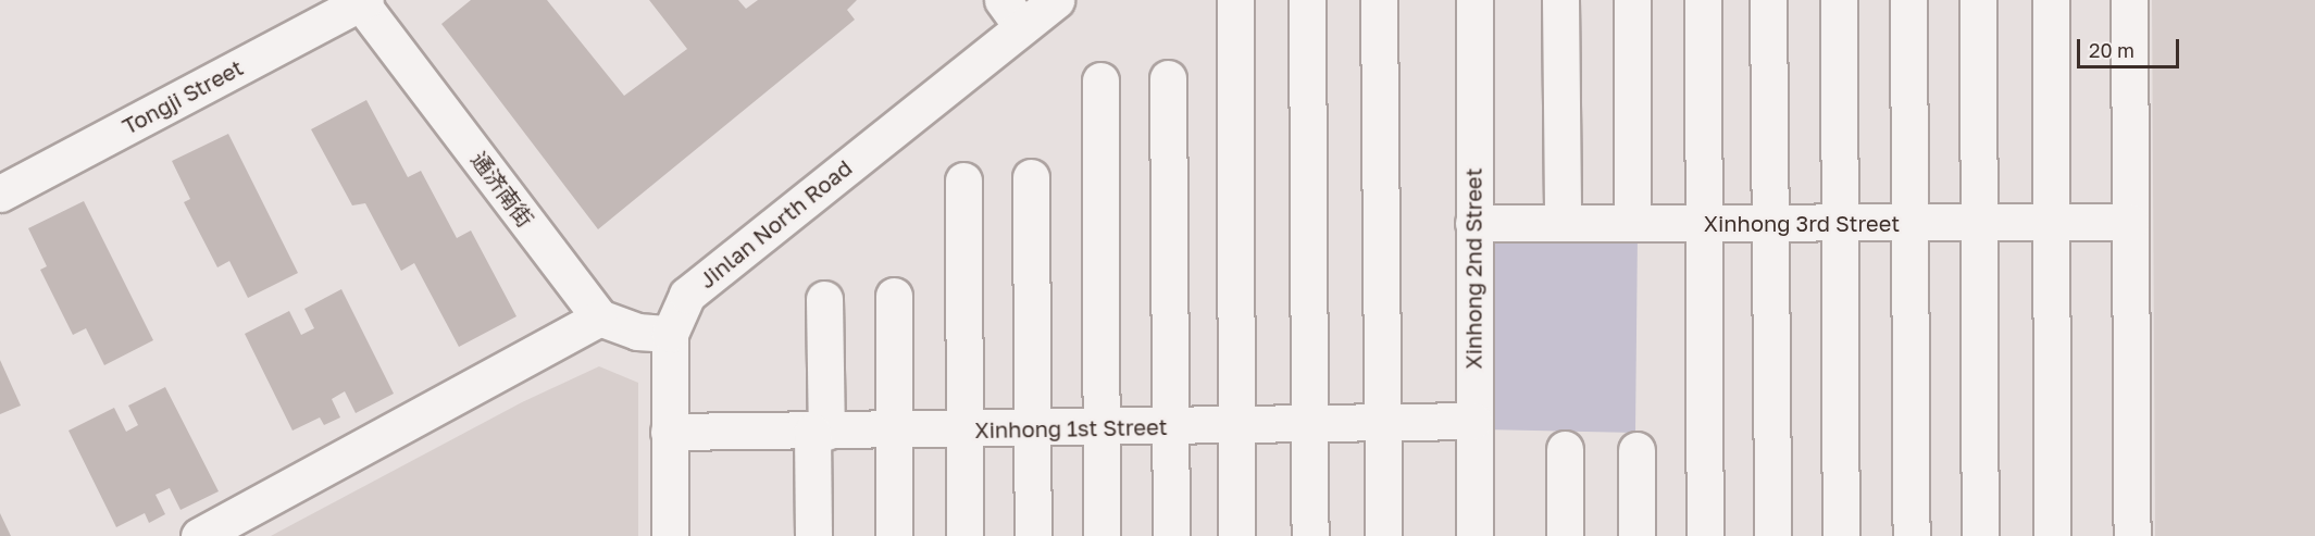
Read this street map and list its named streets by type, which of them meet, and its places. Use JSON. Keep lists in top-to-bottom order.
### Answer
{
  "streets": {
    "street": [
      "Tongji Street",
      "通济南街",
      "Xinhong 3rd Street",
      "Jinlan North Road",
      "Xinhong 2nd Street",
      "Xinhong 1st Street"
    ]
  },
  "crossings": [
    ["Tongji Street", "通济南街"],
    ["Xinhong 3rd Street", "Xinhong 2nd Street"],
    ["Jinlan North Road", "Xinhong 1st Street"],
    ["Xinhong 2nd Street", "Xinhong 1st Street"]
  ],
  "scale_bar": "20 m"
}
